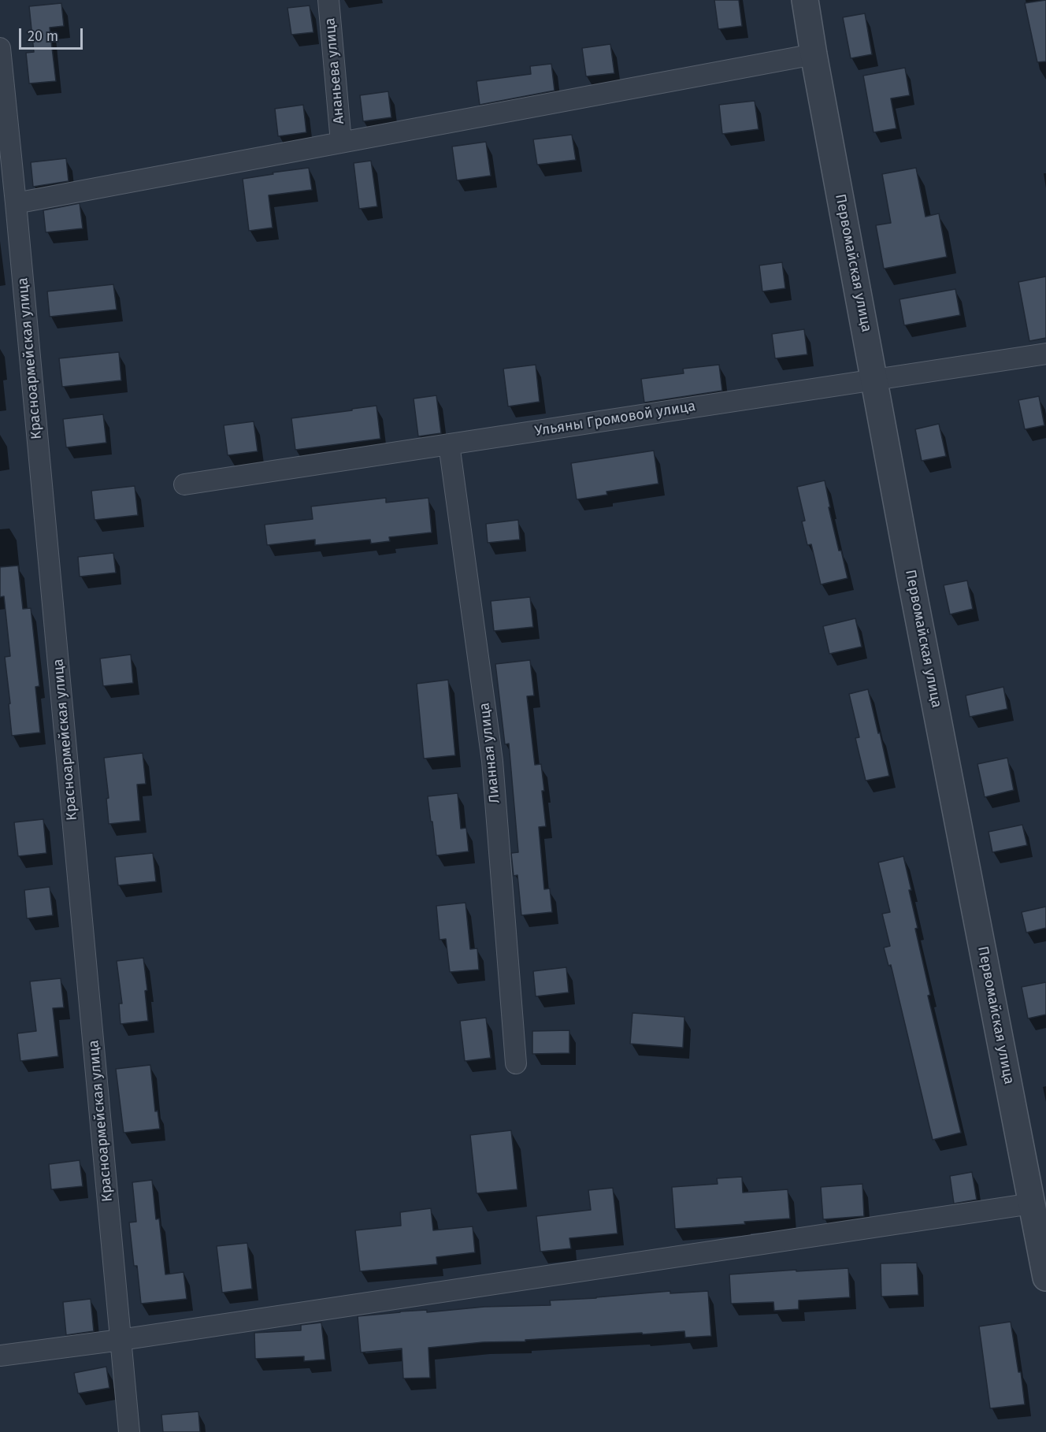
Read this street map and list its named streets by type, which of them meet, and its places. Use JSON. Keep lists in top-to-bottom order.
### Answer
{
  "streets": {
    "street": [
      "Ананьева улица",
      "Первомайская улица",
      "Красноармейская улица",
      "Ульяны Громовой улица",
      "Лианная улица"
    ]
  },
  "crossings": [
    ["Первомайская улица", "Ульяны Громовой улица"],
    ["Ульяны Громовой улица", "Лианная улица"]
  ],
  "scale_bar": "20 m"
}
